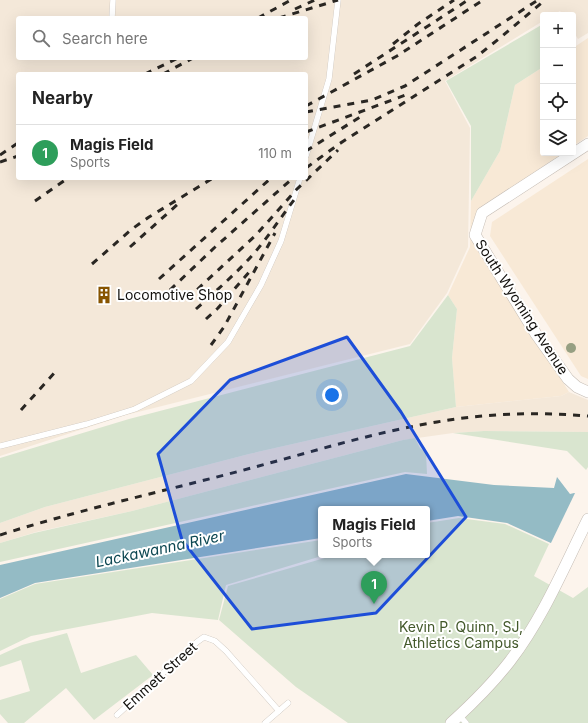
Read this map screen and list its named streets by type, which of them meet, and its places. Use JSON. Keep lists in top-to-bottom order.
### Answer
{
  "streets": {
    "street": ["South Wyoming Avenue"],
    "lane": ["Emmett Street"]
  },
  "water": ["Lackawanna River"],
  "parks": ["Kevin P. Quinn, SJ, Athletics Campus"],
  "places": {
    "building": ["Locomotive Shop"]
  },
  "page": {
    "map_buttons": ["+", "−"],
    "search": "Search here",
    "heading": "Nearby",
    "list": [
      {
        "mark": "1",
        "name": "Magis Field",
        "note": "Sports",
        "value": "110 m"
      }
    ],
    "popup": ["Magis Field", "Sports"],
    "pins": "1"
  }
}
